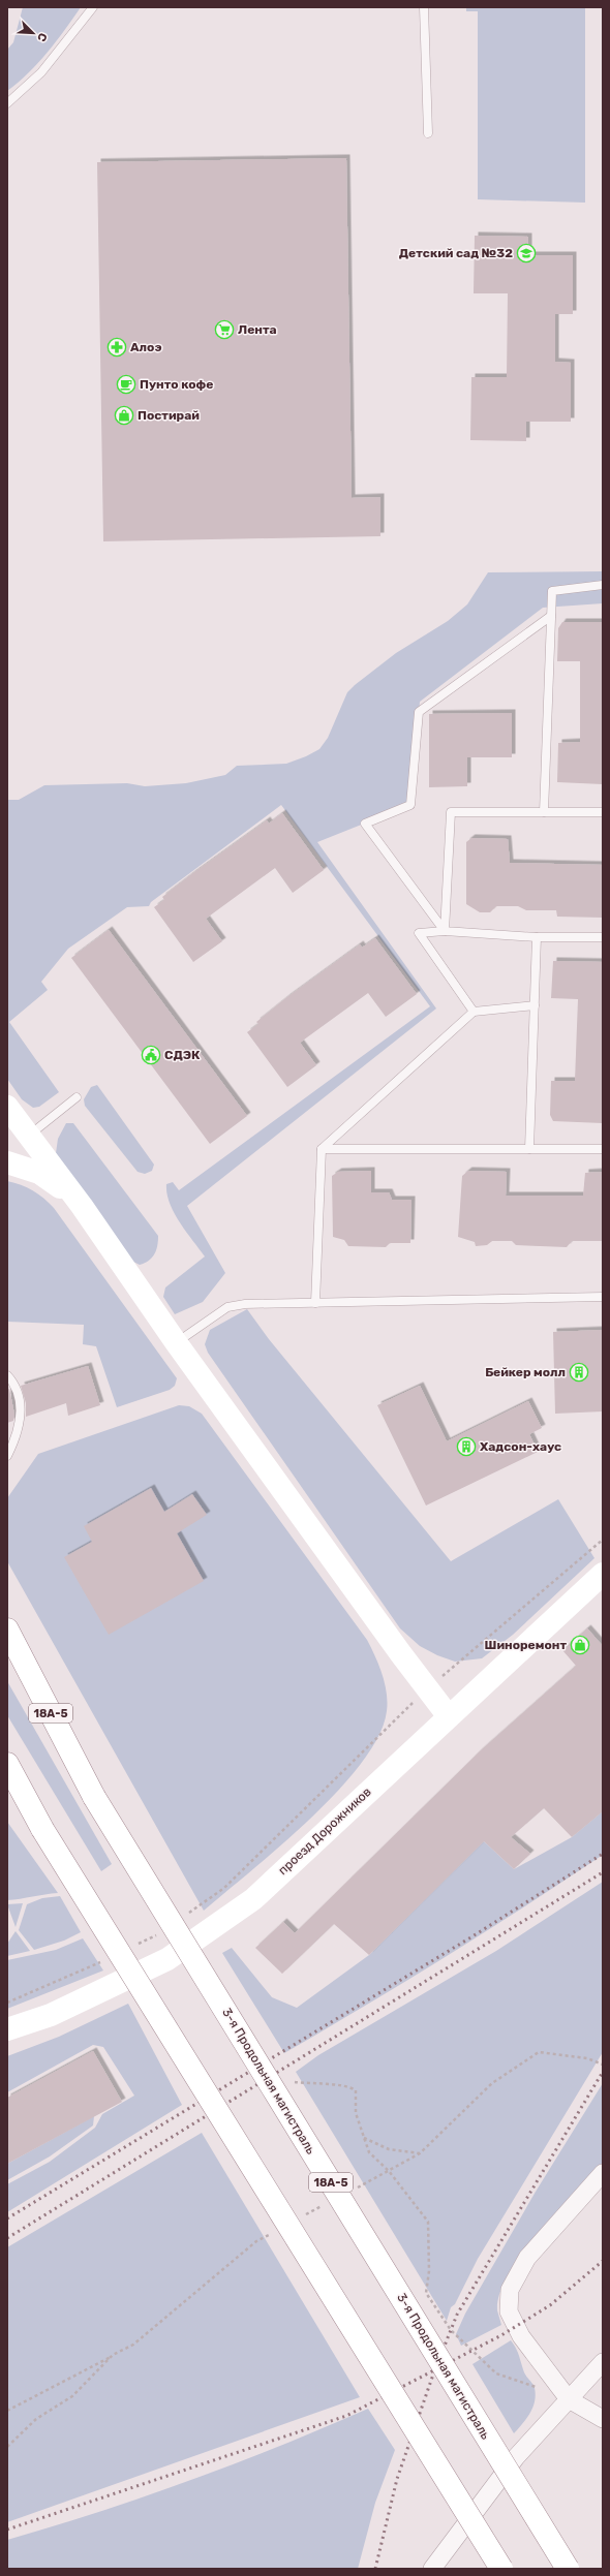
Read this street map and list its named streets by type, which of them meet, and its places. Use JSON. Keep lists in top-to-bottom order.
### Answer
{
  "streets": {
    "main road": ["18А-5", "проезд Дорожников", "3-я Продольная магистраль"]
  },
  "places": {
    "school or university": ["Детский сад №32"],
    "supermarket": ["Лента"],
    "pharmacy": ["Алоэ"],
    "cafe": ["Пунто кофе"],
    "shop": ["Постирай", "Шиноремонт"],
    "public building": ["СДЭК"],
    "building": ["Бейкер молл", "Хадсон-хаус"]
  },
  "north": "bottom right"
}
